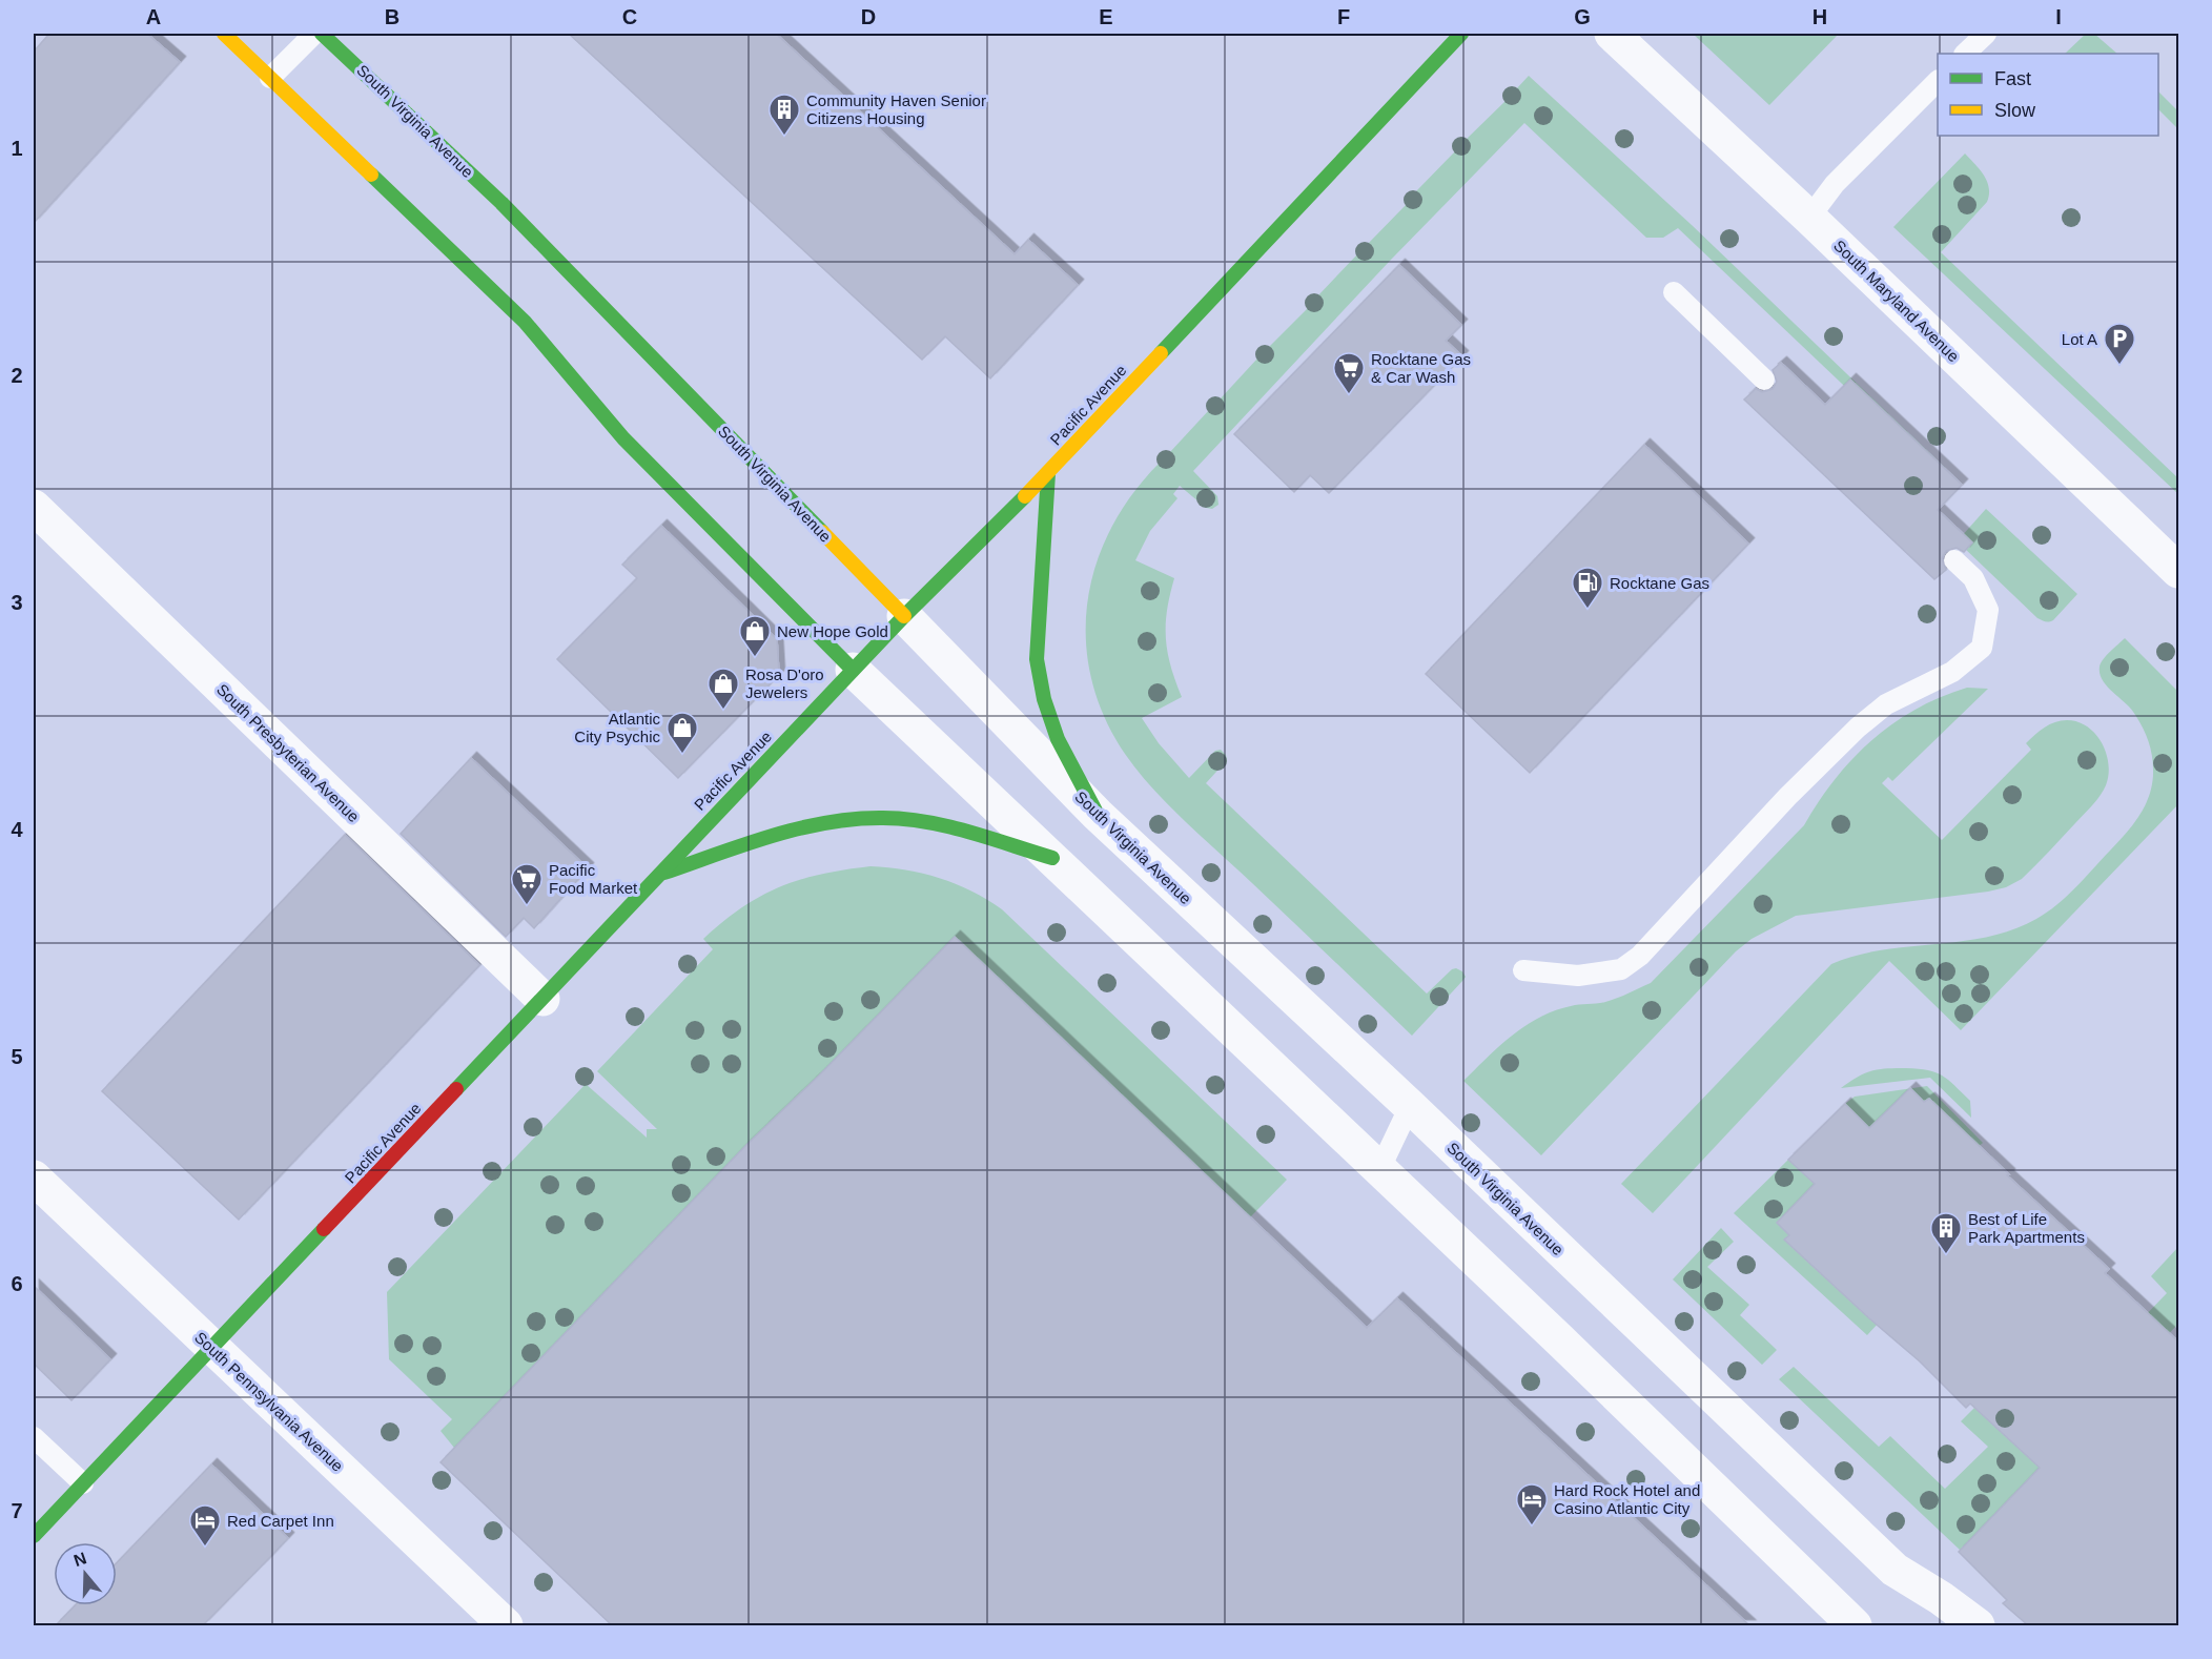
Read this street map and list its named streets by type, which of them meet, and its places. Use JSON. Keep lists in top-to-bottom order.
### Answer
{
  "streets": {
    "street": [
      "South Virginia Avenue",
      "South Maryland Avenue",
      "Pacific Avenue",
      "South Presbyterian Avenue",
      "South Pennsylvania Avenue"
    ]
  },
  "crossings": [
    ["South Virginia Avenue", "Pacific Avenue"],
    ["Pacific Avenue", "South Presbyterian Avenue"],
    ["Pacific Avenue", "South Pennsylvania Avenue"]
  ],
  "places": {
    "building": ["Community Haven Senior Citizens Housing", "Best of Life Park Apartments"],
    "parking": ["Lot A"],
    "supermarket": ["Rocktane Gas & Car Wash", "Pacific Food Market"],
    "fuel station": ["Rocktane Gas"],
    "shop": ["New Hope Gold", "Rosa D'oro Jewelers", "Atlantic City Psychic"],
    "hotel": ["Hard Rock Hotel and Casino Atlantic City", "Red Carpet Inn"]
  },
  "legend": ["Fast", "Slow"],
  "north": "top",
  "grid": {
    "columns": [
      "A",
      "B",
      "C",
      "D",
      "E",
      "F",
      "G",
      "H",
      "I"
    ],
    "rows": [
      "1",
      "2",
      "3",
      "4",
      "5",
      "6",
      "7"
    ]
  }
}
